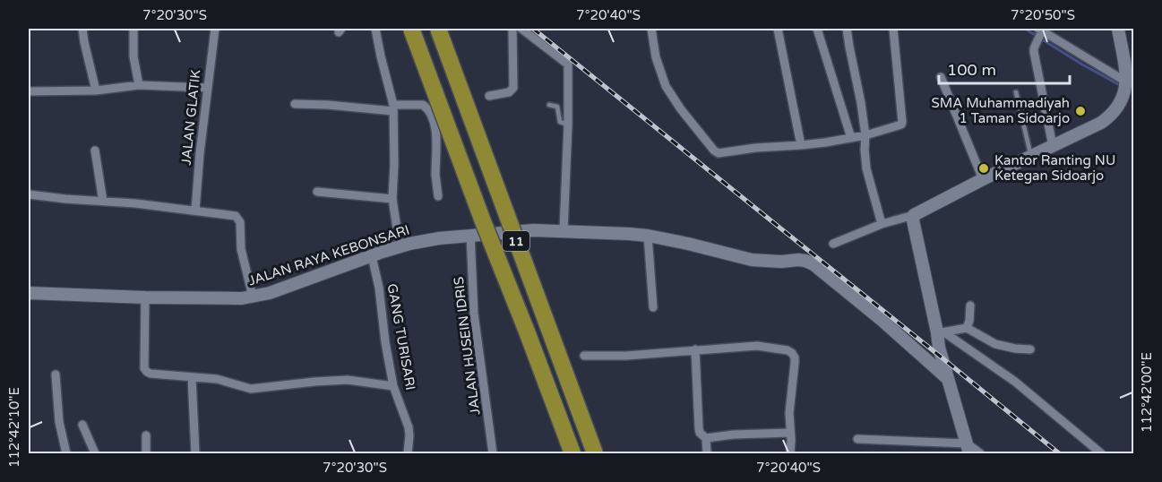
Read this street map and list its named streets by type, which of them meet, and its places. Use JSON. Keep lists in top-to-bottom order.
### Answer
{
  "streets": {
    "highway": ["11"],
    "main road": ["JALAN RAYA KEBONSARI"],
    "street": ["JALAN GLATIK", "GANG TURISARI", "JALAN HUSEIN IDRIS"]
  },
  "crossings": [
    ["JALAN RAYA KEBONSARI", "GANG TURISARI"],
    ["JALAN RAYA KEBONSARI", "JALAN HUSEIN IDRIS"]
  ],
  "places": ["SMA Muhammadiyah 1 Taman Sidoarjo", "Kantor Ranting NU Ketegan Sidoarjo"],
  "scale_bar": "100 m",
  "coordinates": [
    "7°20'30\"S",
    "7°20'40\"S",
    "7°20'50\"S",
    "112°42'00\"E",
    "112°42'10\"E"
  ]
}
